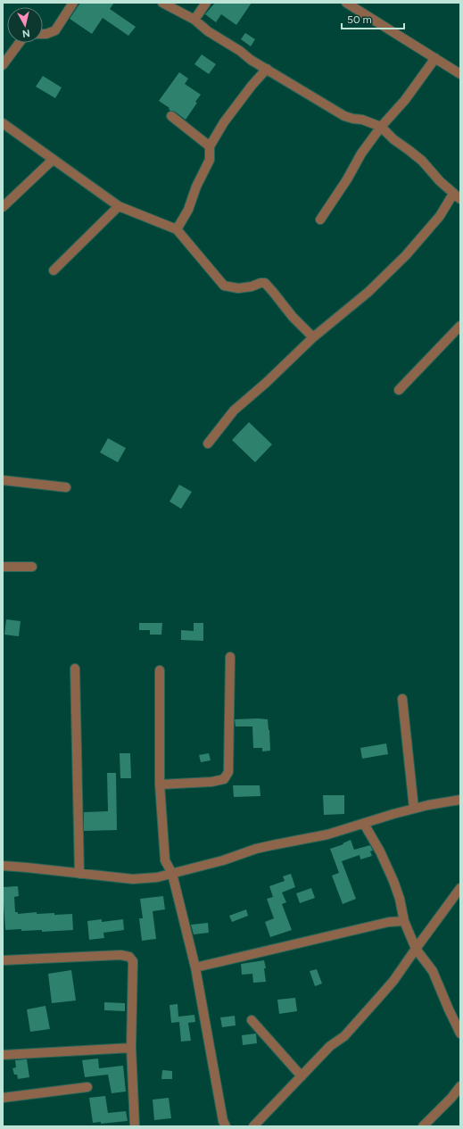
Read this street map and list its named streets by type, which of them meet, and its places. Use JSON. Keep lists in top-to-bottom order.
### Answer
{
  "scale_bar": "50 m",
  "north": "bottom"
}
